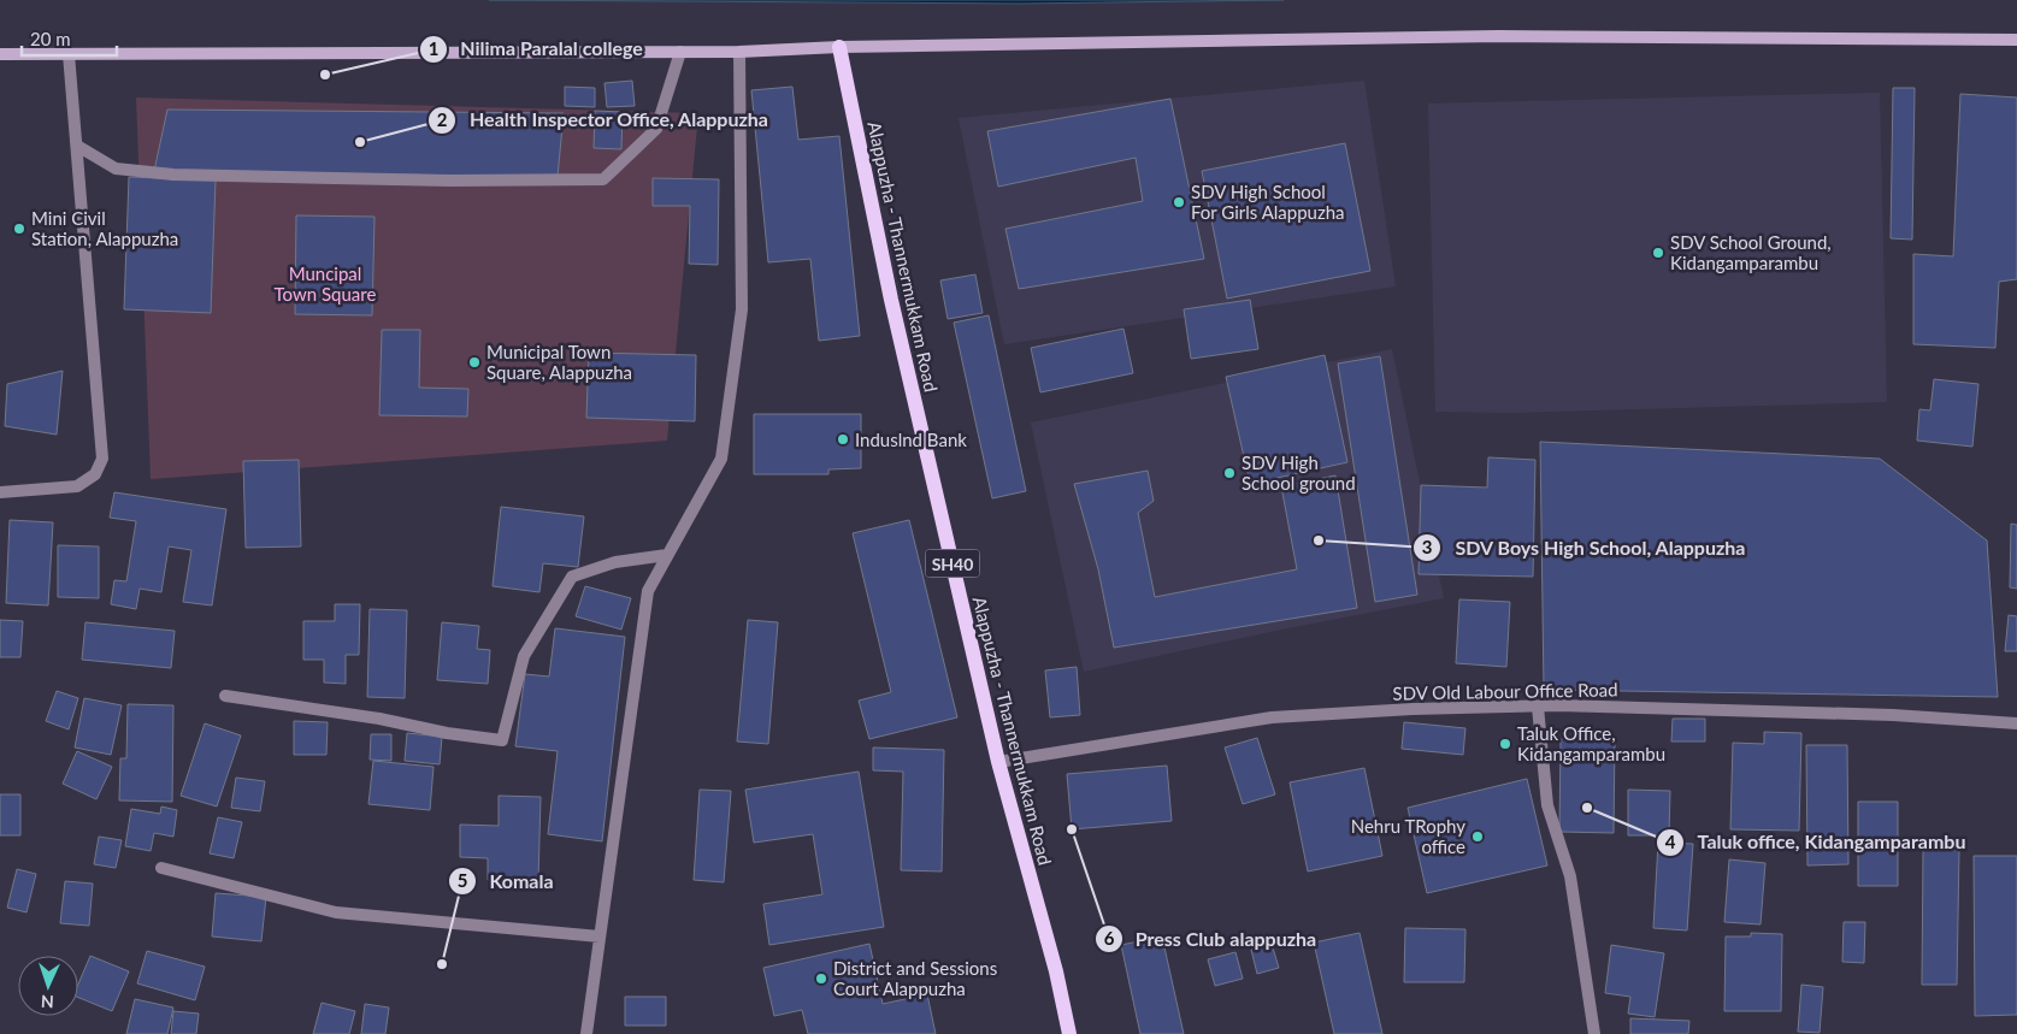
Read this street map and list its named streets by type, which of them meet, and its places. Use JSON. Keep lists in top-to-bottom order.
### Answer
{
  "streets": {
    "main road": ["Alappuzha - Thannermukkam Road", "SH40"],
    "street": ["SDV Old Labour Office Road"]
  },
  "crossings": [
    ["Alappuzha - Thannermukkam Road", "SDV Old Labour Office Road"]
  ],
  "parks": ["Muncipal Town Square"],
  "places": [
    "Nilima Paralal college",
    "Health Inspector Office, Alappuzha",
    "SDV High School For Girls Alappuzha",
    "Mini Civil Station, Alappuzha",
    "SDV School Ground, Kidangamparambu",
    "Municipal Town Square, Alappuzha",
    "Induslnd Bank",
    "SDV High School ground",
    "SDV Boys High School, Alappuzha",
    "Taluk Office, Kidangamparambu",
    "Taluk office, Kidangamparambu",
    "Press Club alappuzha",
    "Nehru TRophy office",
    "Komala",
    "District and Sessions Court Alappuzha"
  ],
  "scale_bar": "20 m",
  "north": "bottom"
}
